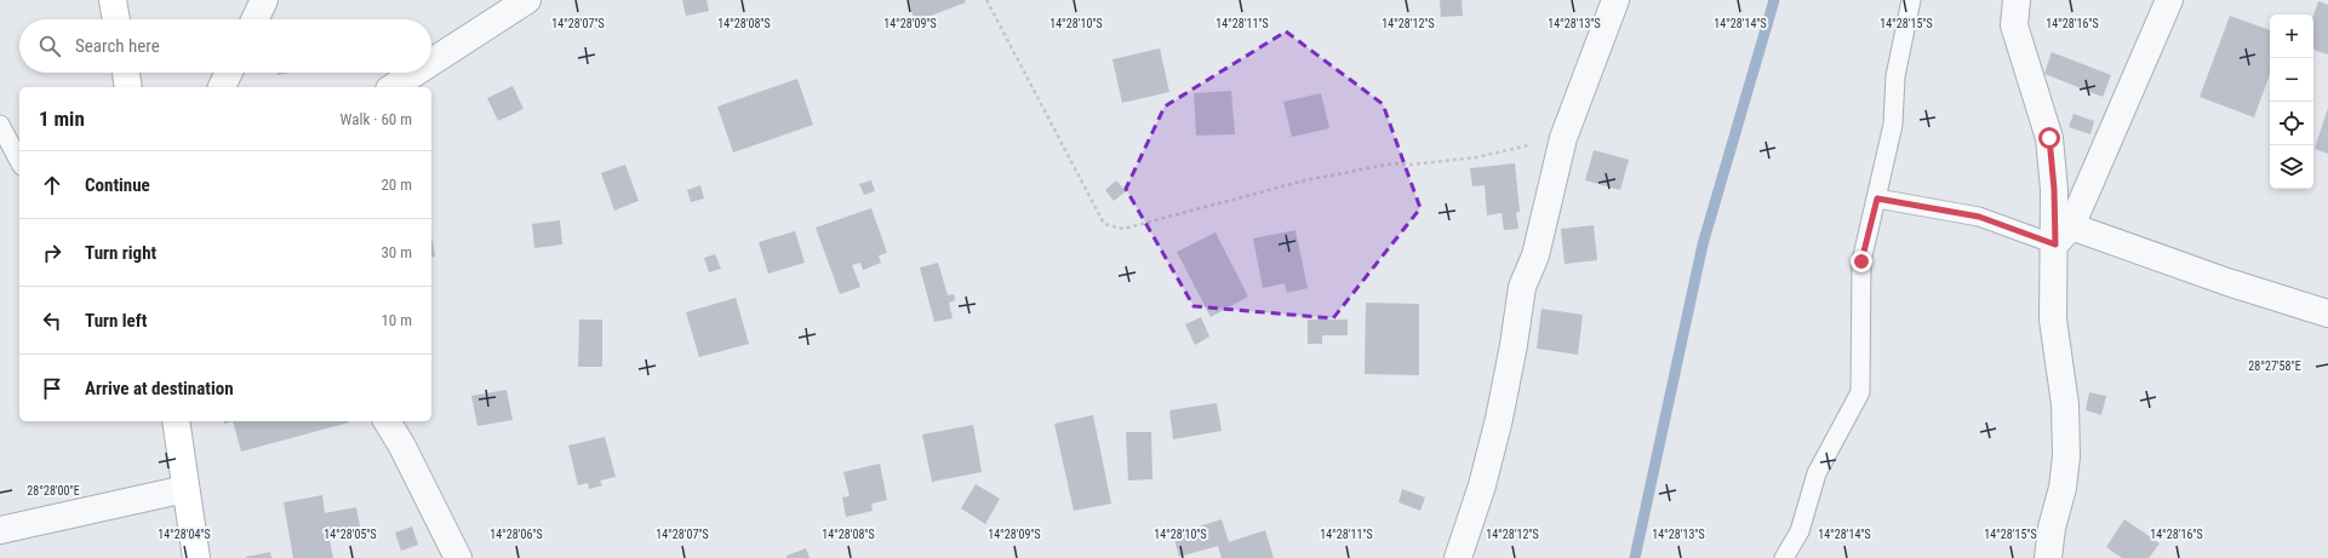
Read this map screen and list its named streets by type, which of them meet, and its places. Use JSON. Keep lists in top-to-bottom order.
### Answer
{
  "page": {
    "map_buttons": ["+", "−"],
    "search": "Search here",
    "heading": ["1 min", "Walk · 60 m"],
    "list": [
      ["Continue", "20 m"],
      ["Turn right", "30 m"],
      ["Turn left", "10 m"],
      "Arrive at destination"
    ]
  },
  "coordinates": [
    "14°28'07\"S",
    "14°28'08\"S",
    "14°28'09\"S",
    "14°28'10\"S",
    "14°28'12\"S",
    "14°28'13\"S",
    "14°28'14\"S",
    "14°28'15\"S",
    "14°28'16\"S",
    "14°28'11\"S",
    "28°27'58\"E",
    "28°28'00\"E",
    "14°28'04\"S",
    "14°28'05\"S",
    "14°28'06\"S"
  ]
}
